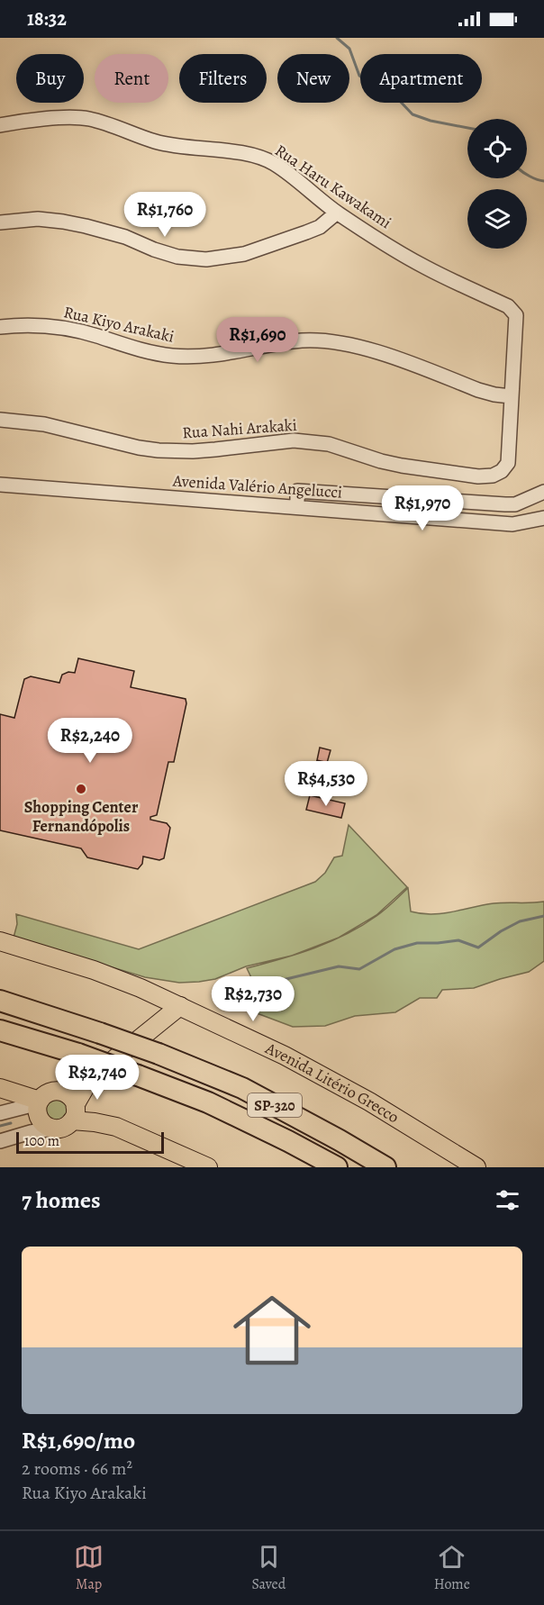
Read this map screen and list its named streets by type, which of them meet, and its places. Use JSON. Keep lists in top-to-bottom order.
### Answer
{
  "streets": {
    "highway": ["SP-320"],
    "main road": ["Avenida Litério Grecco"],
    "street": [
      "Rua Haru Kawakami",
      "Rua Kiyo Arakaki",
      "Rua Nahi Arakaki",
      "Avenida Valério Angelucci"
    ]
  },
  "crossings": [
    ["Rua Haru Kawakami", "Rua Kiyo Arakaki"],
    ["Rua Haru Kawakami", "Rua Nahi Arakaki"],
    ["Rua Kiyo Arakaki", "Rua Nahi Arakaki"]
  ],
  "places": ["Shopping Center Fernandópolis"],
  "scale_bar": "100 m",
  "page": {
    "status": "18:32",
    "chip": [
      "Buy",
      "Rent",
      "Filters",
      "New",
      "Apartment"
    ],
    "price": [
      "R$1,760",
      "R$1,690",
      "R$1,970",
      "R$2,240",
      "R$4,530",
      "R$2,730",
      "R$2,740"
    ],
    "scale": "100 m",
    "heading": "7 homes",
    "list": [
      {
        "name": "R$1,690/mo",
        "note": "2 rooms · 66 m² · Rua Kiyo Arakaki"
      }
    ],
    "tabs": ["Map", "Saved", "Home"]
  }
}
